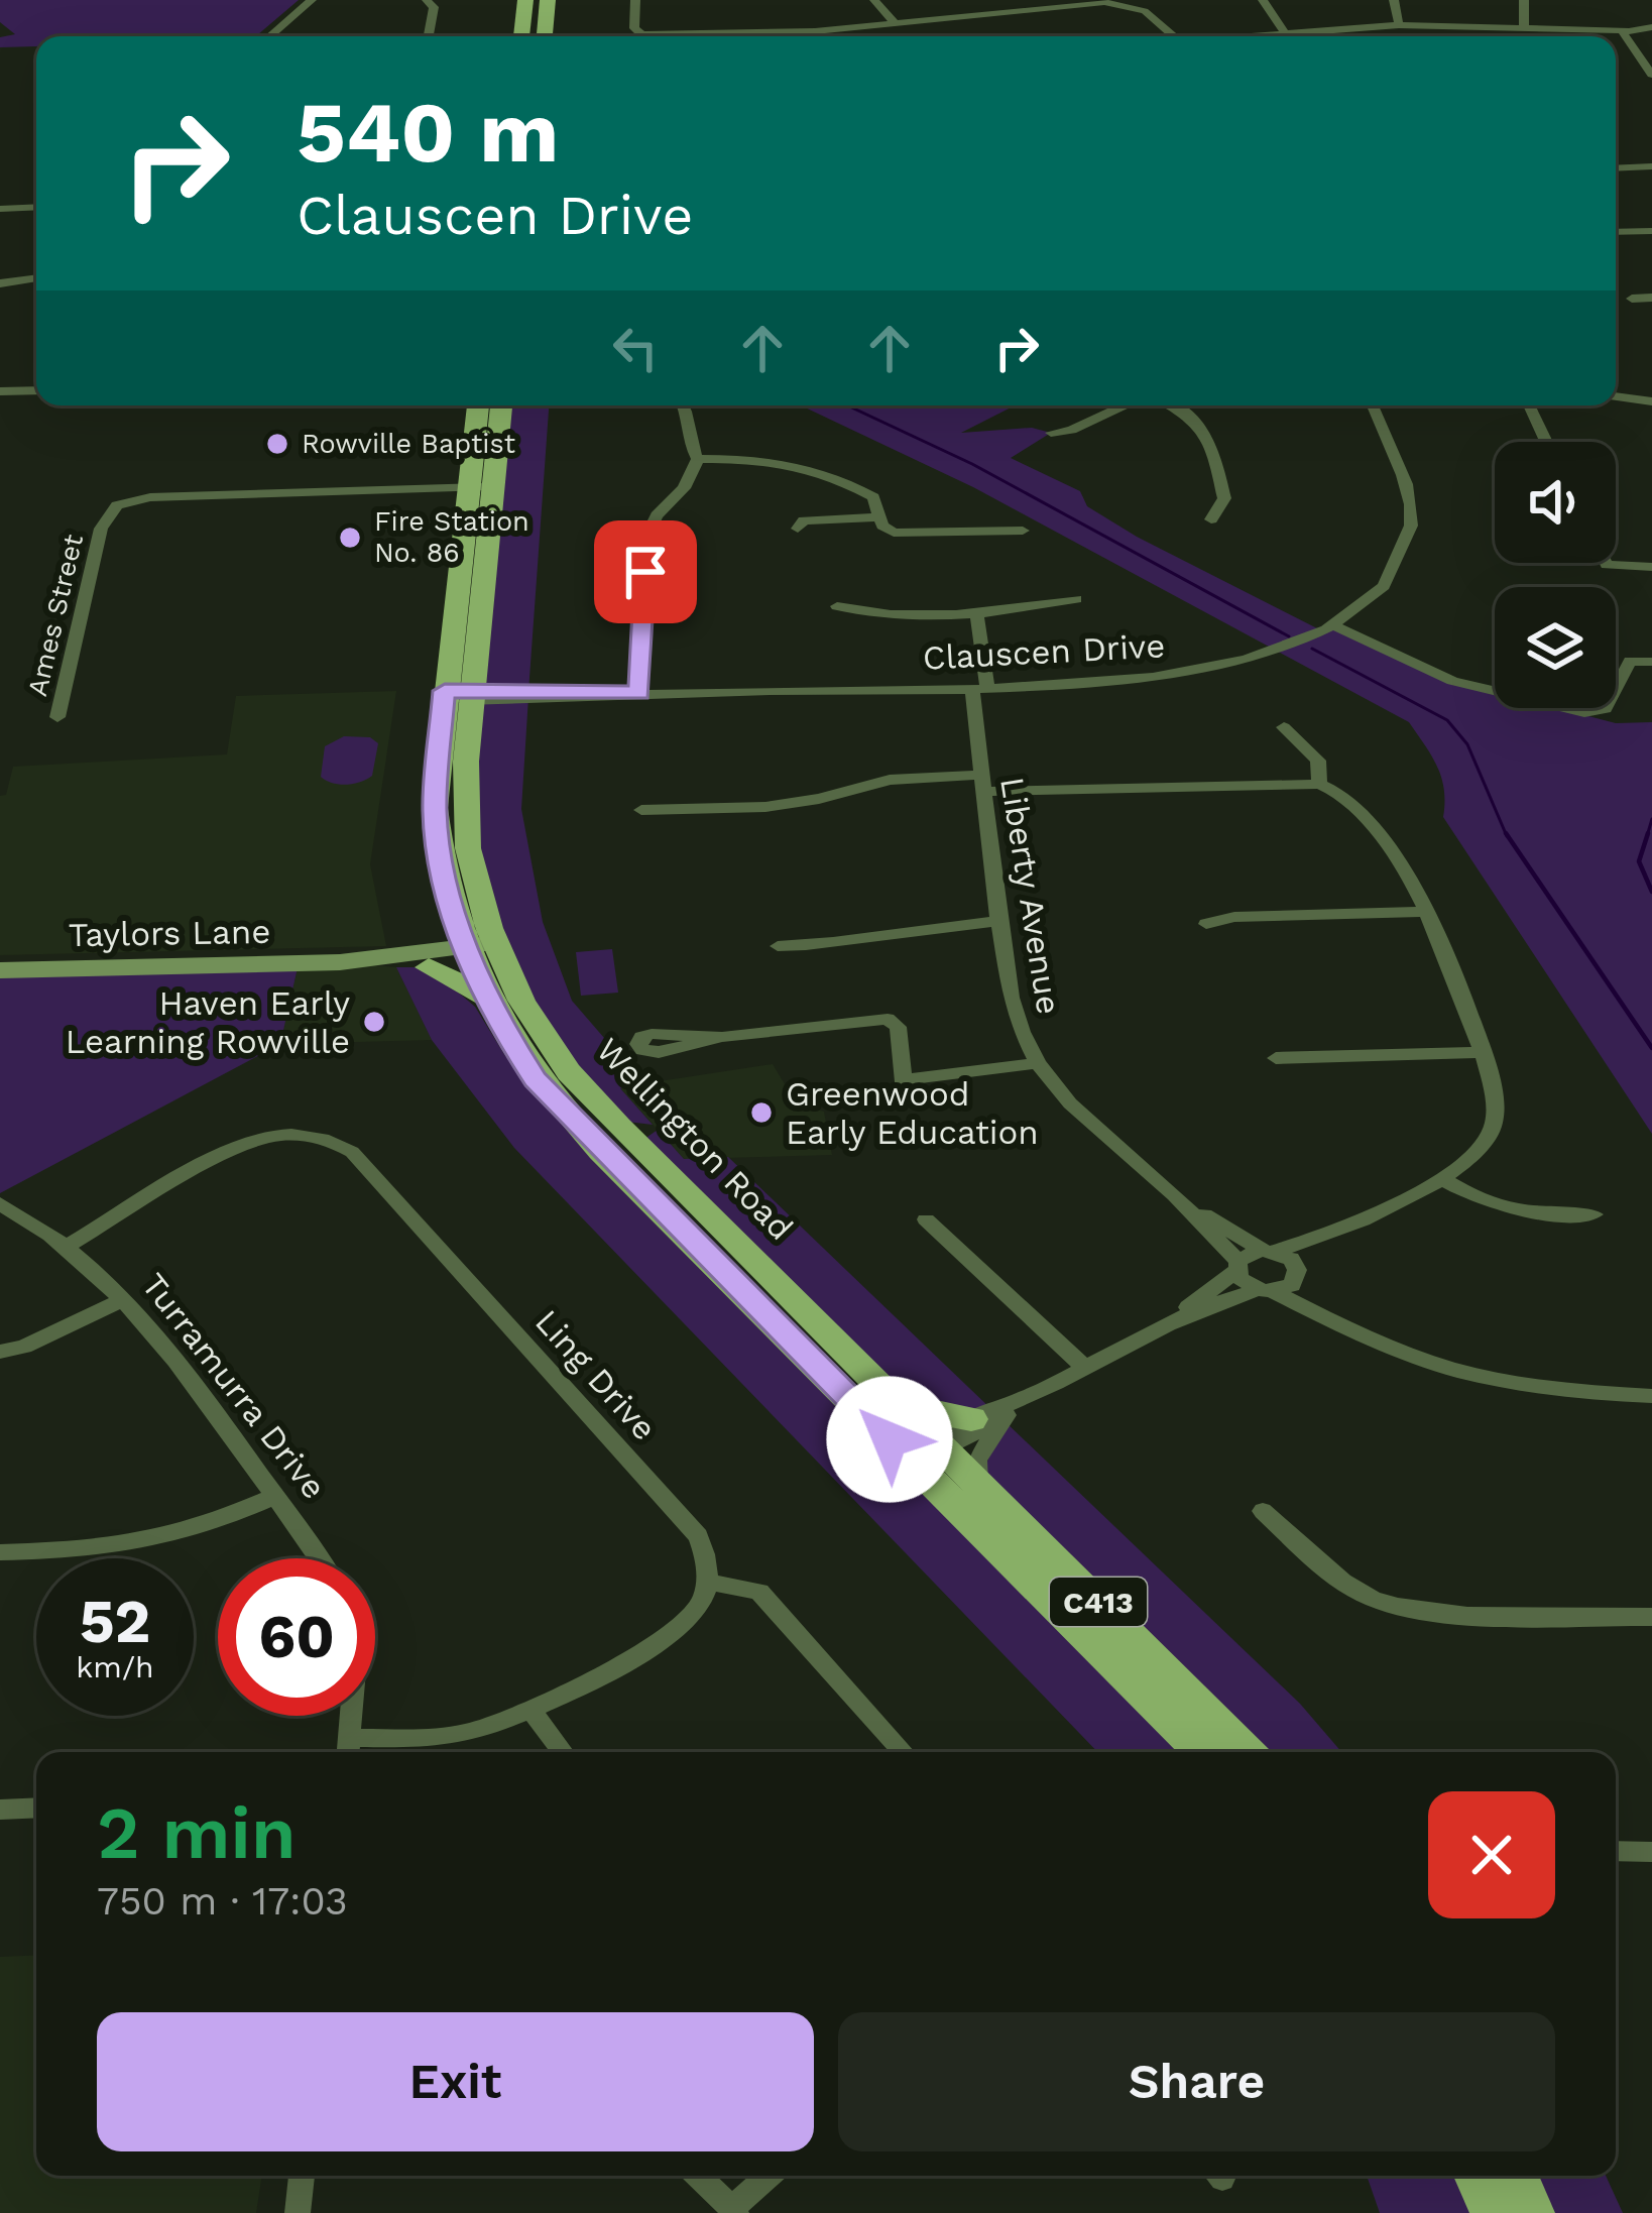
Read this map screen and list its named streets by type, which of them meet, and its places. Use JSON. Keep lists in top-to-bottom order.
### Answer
{
  "streets": {
    "main road": ["Taylors Lane", "Wellington Road", "C413"],
    "street": [
      "Ames Street",
      "Clauscen Drive",
      "Liberty Avenue",
      "Ling Drive",
      "Turramurra Drive"
    ]
  },
  "crossings": [
    ["Ames Street", "Wellington Road"],
    ["Clauscen Drive", "Liberty Avenue"],
    ["Clauscen Drive", "Wellington Road"],
    ["Taylors Lane", "Wellington Road"],
    ["Ling Drive", "Turramurra Drive"]
  ],
  "places": [
    "Rowville Baptist",
    "Fire Station No. 86",
    "Haven Early Learning Rowville",
    "Greenwood Early Education"
  ],
  "page": {
    "turn": ["540 m", "Clauscen Drive"],
    "speed": "52 km/h",
    "limit": "60",
    "heading": ["2 min", "750 m · 17:03"],
    "buttons": ["Exit", "Share"]
  }
}
